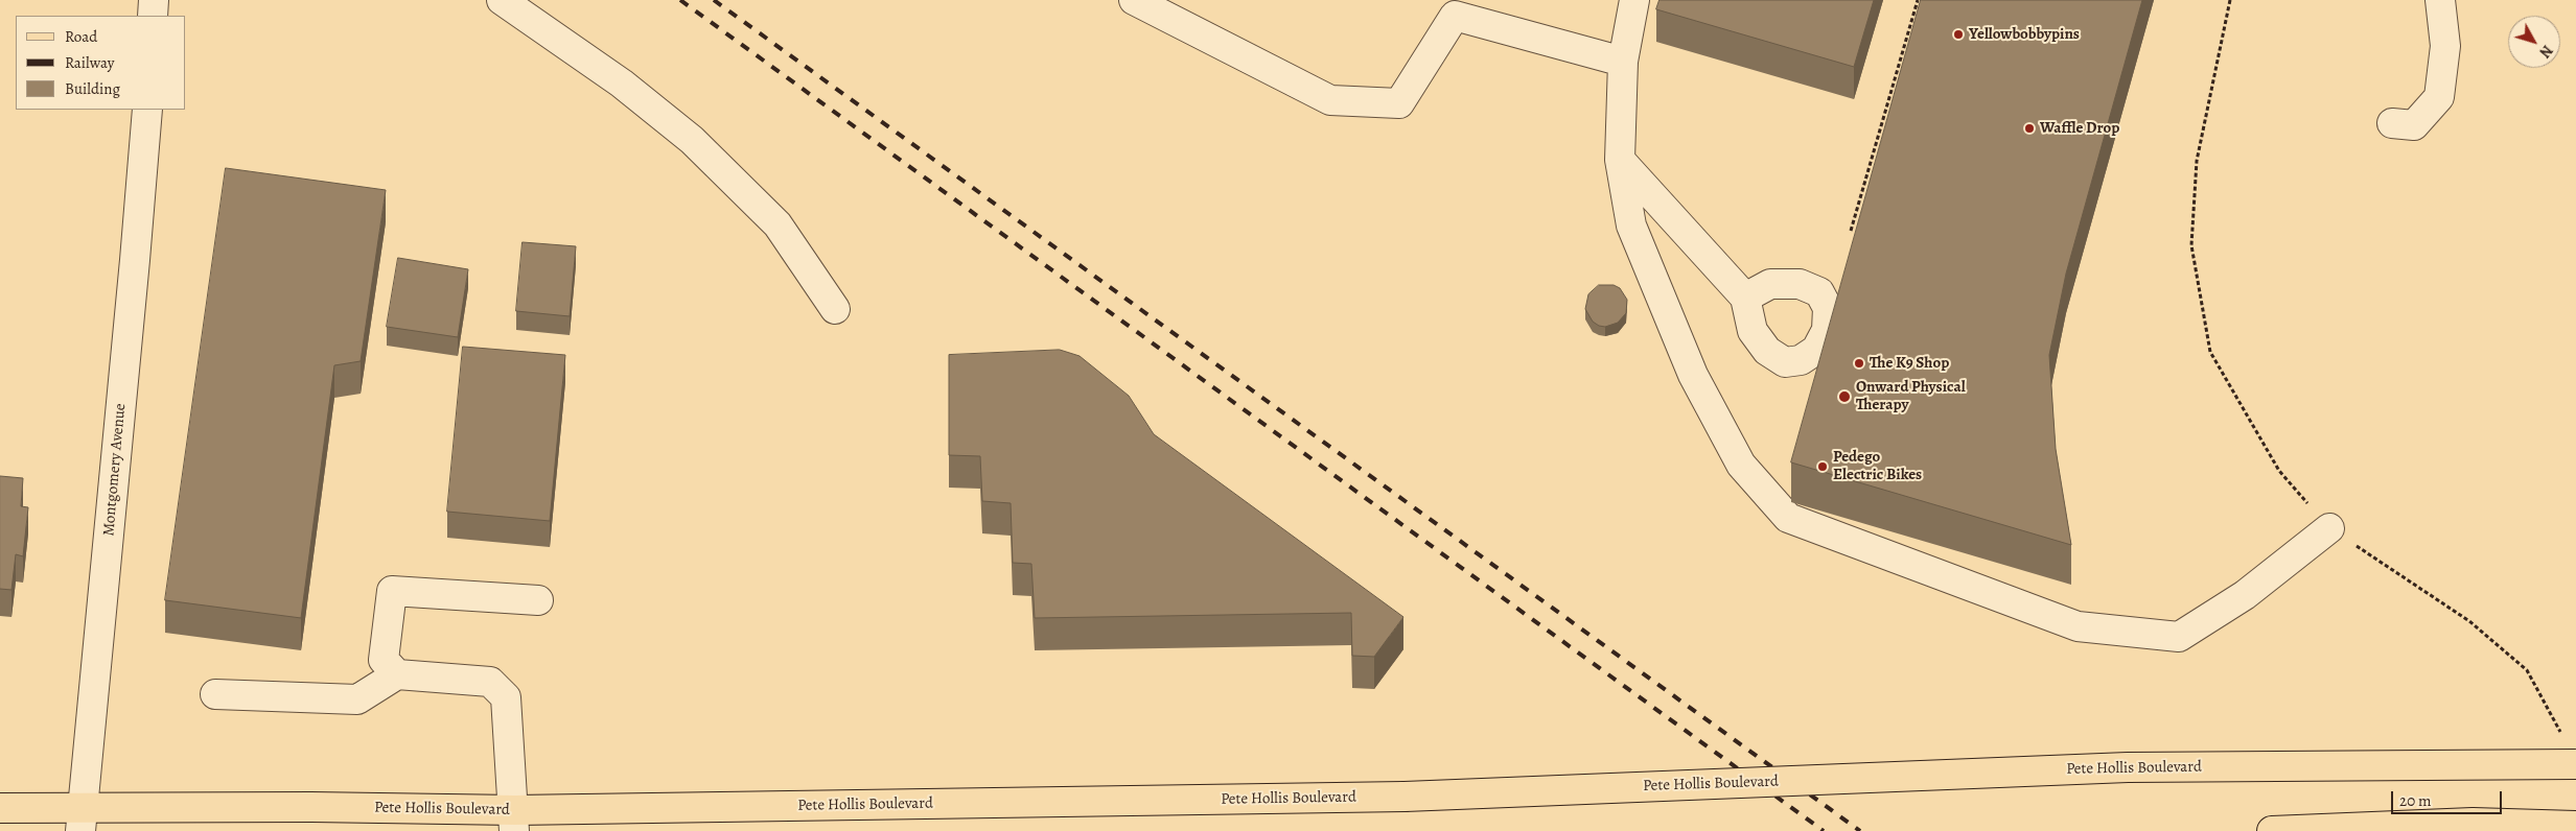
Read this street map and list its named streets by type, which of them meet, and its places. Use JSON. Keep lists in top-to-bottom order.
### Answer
{
  "streets": {
    "main road": ["Pete Hollis Boulevard"],
    "street": ["Montgomery Avenue"]
  },
  "crossings": [
    ["Montgomery Avenue", "Pete Hollis Boulevard"]
  ],
  "places": [
    "Yellowbobbypins",
    "Waffle Drop",
    "The K9 Shop",
    "Onward Physical Therapy",
    "Pedego Electric Bikes"
  ],
  "legend": ["Road", "Railway", "Building"],
  "scale_bar": "20 m",
  "north": "bottom right"
}
